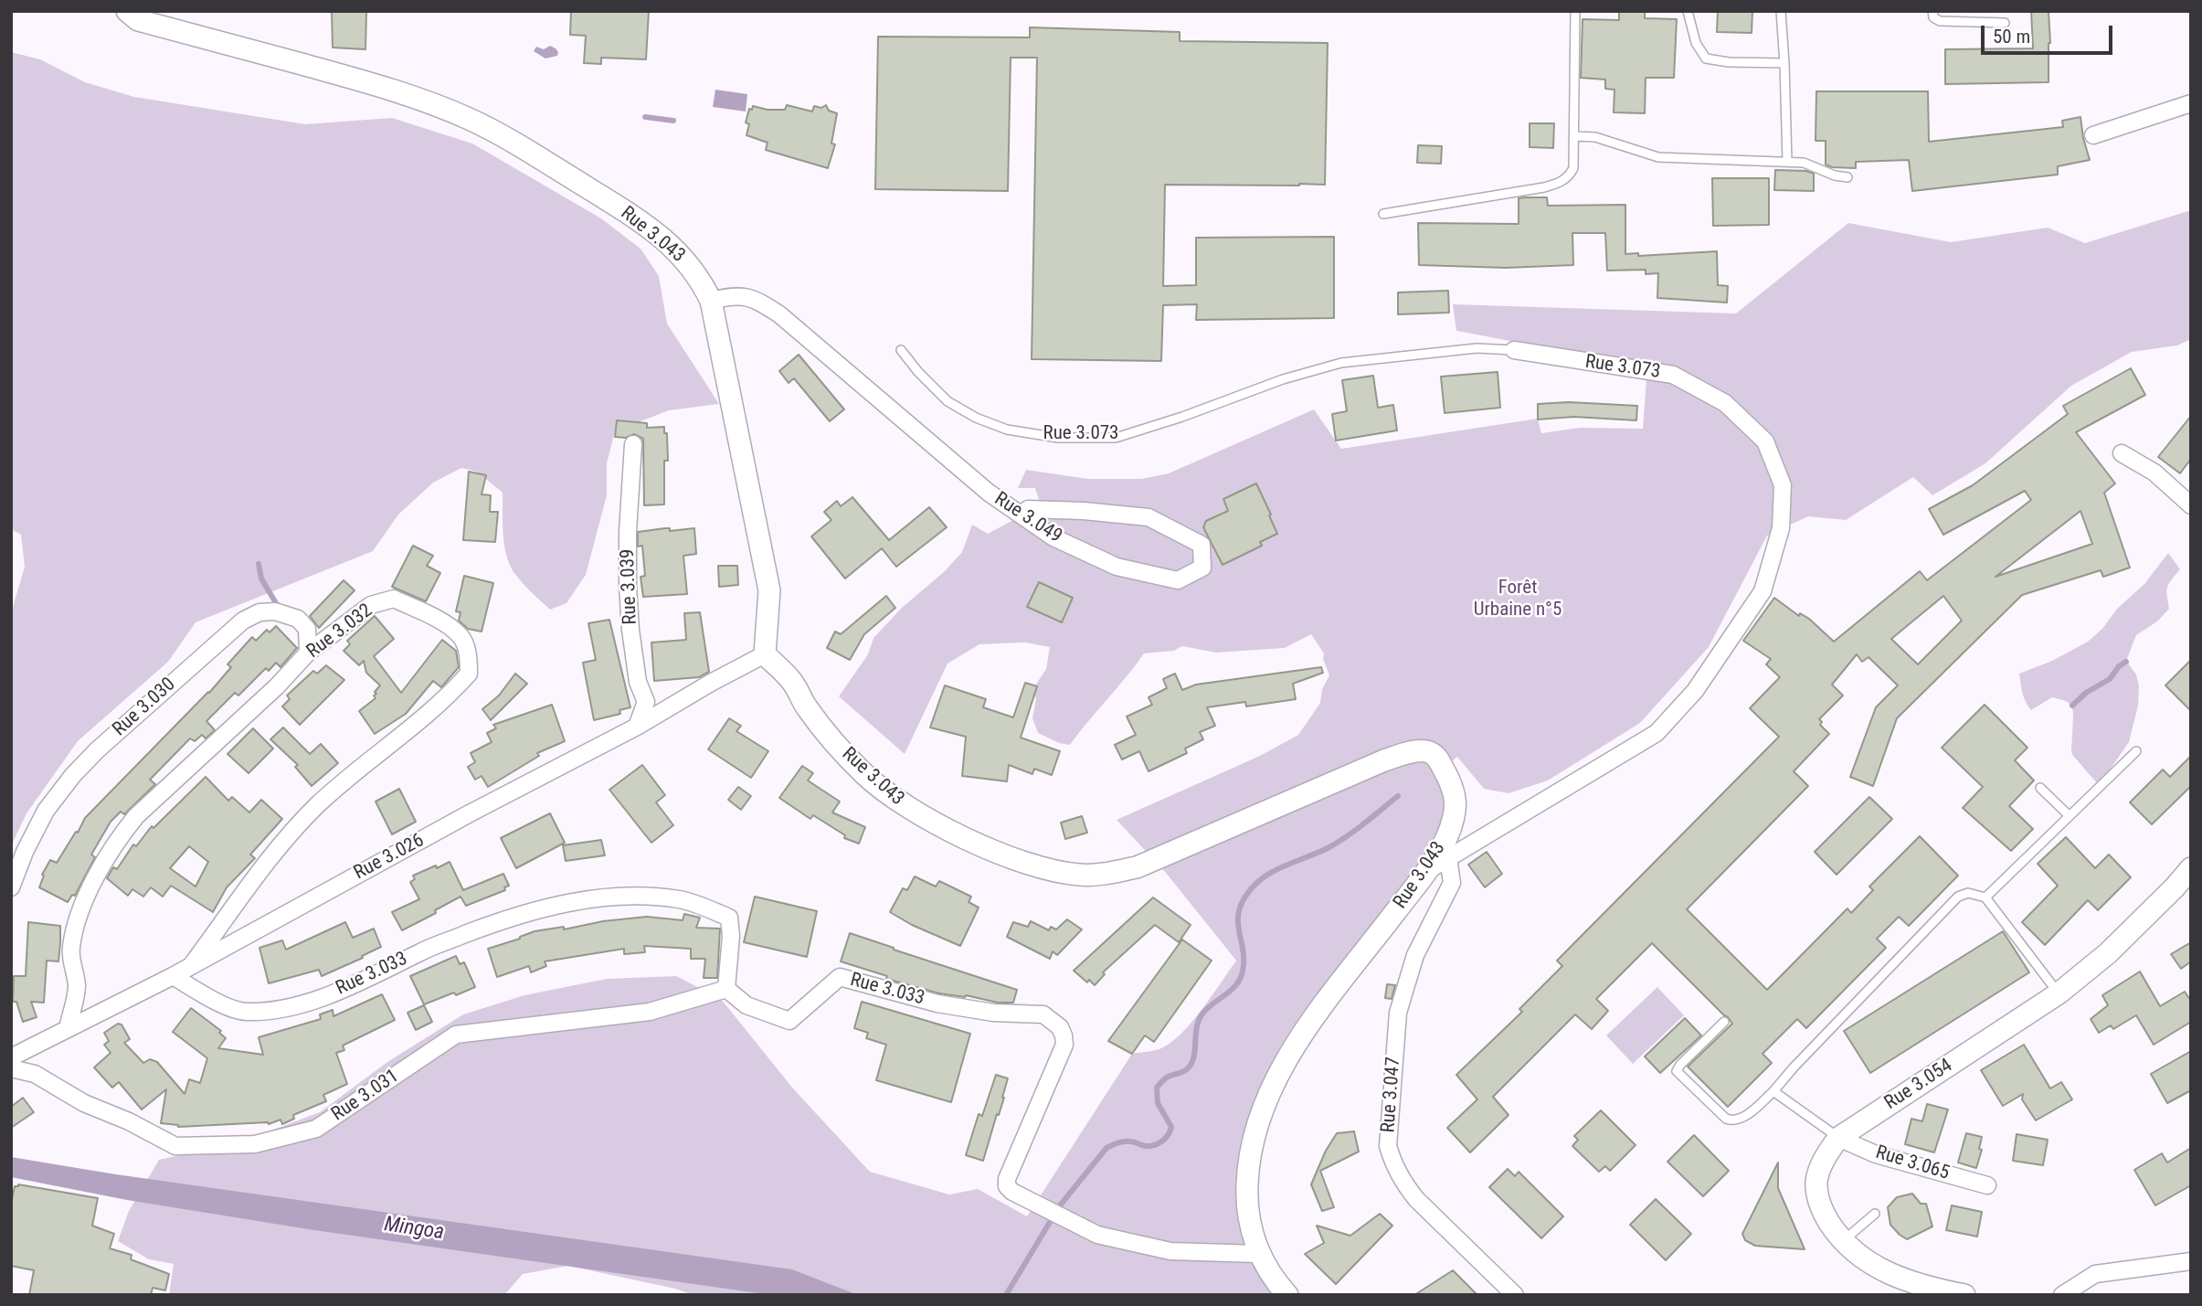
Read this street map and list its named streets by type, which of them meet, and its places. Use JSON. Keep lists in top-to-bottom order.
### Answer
{
  "streets": {
    "street": [
      "Rue 3.043",
      "Rue 3.073",
      "Rue 3.049",
      "Rue 3.039",
      "Rue 3.032",
      "Rue 3.030",
      "Rue 3.026",
      "Rue 3.033",
      "Rue 3.054",
      "Rue 3.047",
      "Rue 3.031",
      "Rue 3.065"
    ]
  },
  "crossings": [
    ["Rue 3.043", "Rue 3.073"],
    ["Rue 3.043", "Rue 3.049"],
    ["Rue 3.043", "Rue 3.026"],
    ["Rue 3.043", "Rue 3.033"],
    ["Rue 3.073", "Rue 3.047"],
    ["Rue 3.039", "Rue 3.026"],
    ["Rue 3.032", "Rue 3.030"],
    ["Rue 3.032", "Rue 3.026"],
    ["Rue 3.026", "Rue 3.033"],
    ["Rue 3.033", "Rue 3.031"],
    ["Rue 3.054", "Rue 3.065"]
  ],
  "water": ["Mingoa"],
  "parks": ["Forêt Urbaine n°5"],
  "scale_bar": "50 m"
}
